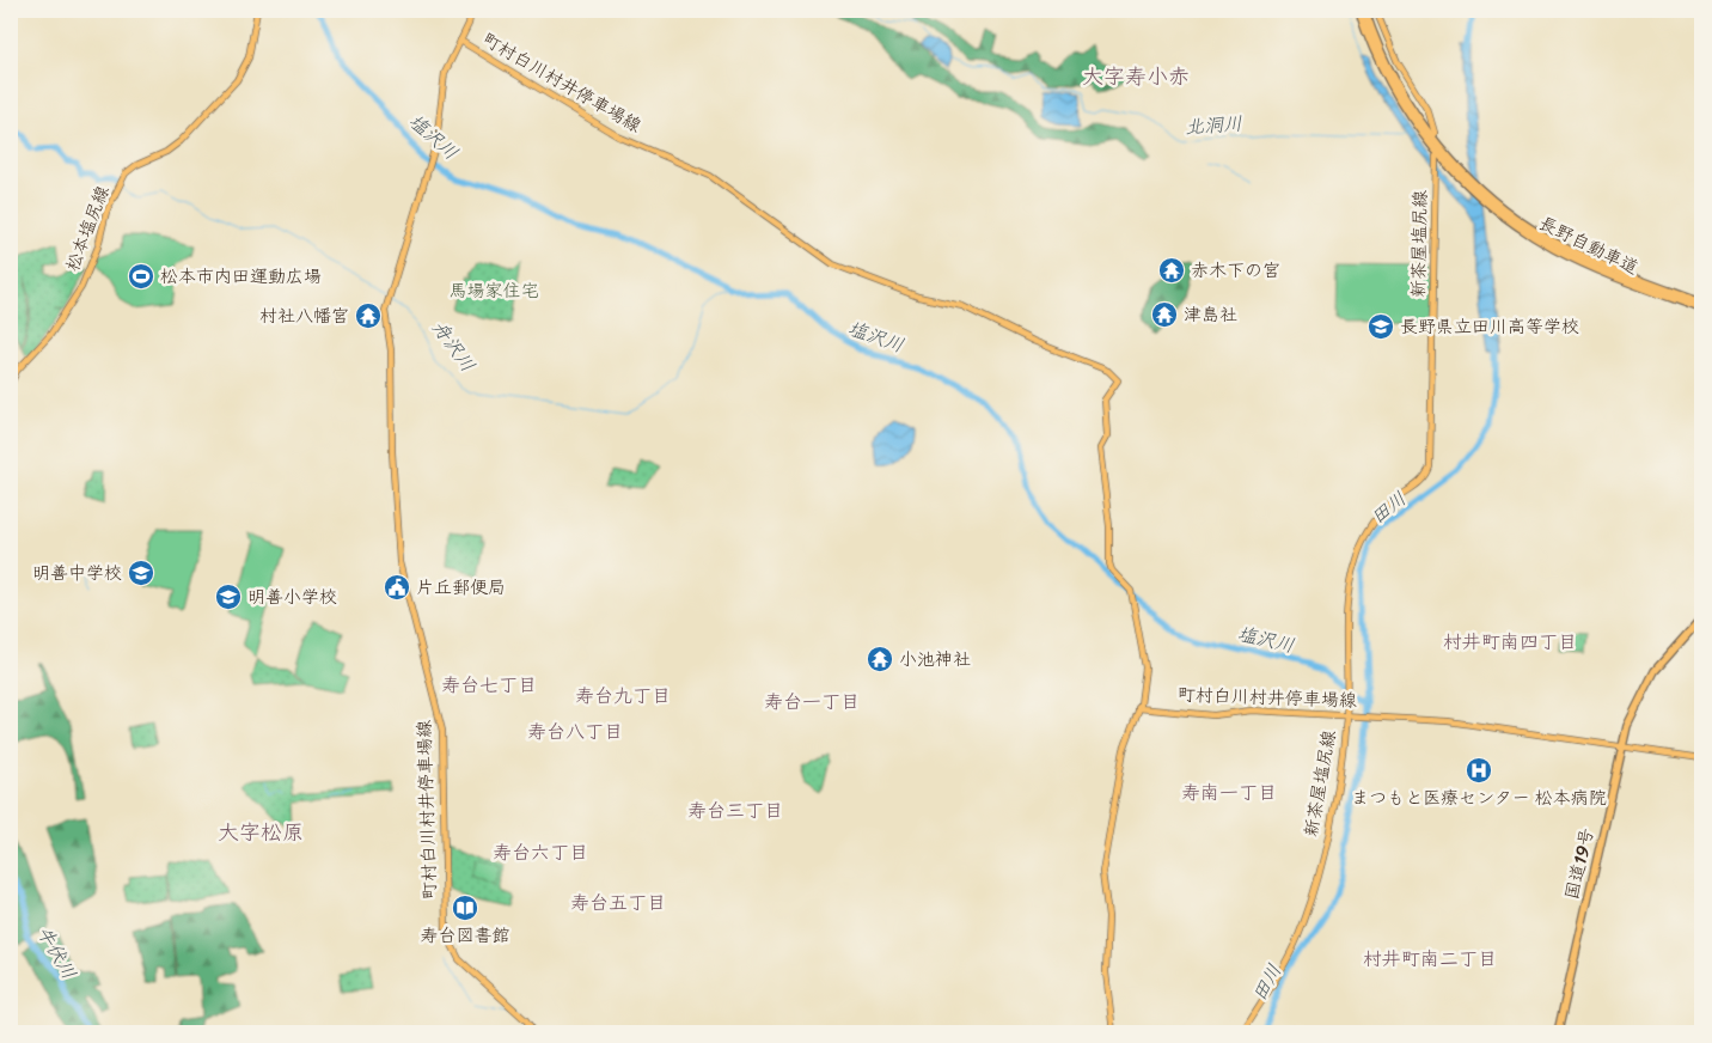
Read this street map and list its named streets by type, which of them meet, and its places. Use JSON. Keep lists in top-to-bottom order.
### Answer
{
  "streets": {
    "highway": ["長野自動車道", "国道19号"],
    "main road": ["町村白川村井停車場線", "松本塩尻線", "新茶屋塩尻線"]
  },
  "crossings": [
    ["町村白川村井停車場線", "新茶屋塩尻線"],
    ["町村白川村井停車場線", "国道19号"]
  ],
  "districts": [
    "大字寿小赤",
    "村井町南四丁目",
    "寿台七丁目",
    "寿台九丁目",
    "寿台一丁目",
    "寿台八丁目",
    "寿南一丁目",
    "寿台三丁目",
    "大字松原",
    "寿台六丁目",
    "寿台五丁目",
    "村井町南二丁目"
  ],
  "water": [
    "北洞川",
    "塩沢川",
    "舟沢川",
    "田川",
    "牛伏川"
  ],
  "parks": ["馬場家住宅"],
  "places": {
    "temple": [
      "赤木下の宮",
      "津島社",
      "村社八幡宮",
      "小池神社"
    ],
    "sports": ["松本市内田運動広場"],
    "school or university": ["長野県立田川高等学校", "明善中学校", "明善小学校"],
    "public building": ["片丘郵便局"],
    "hospital": ["まつもと医療センター 松本病院"],
    "library": ["寿台図書館"]
  }
}
